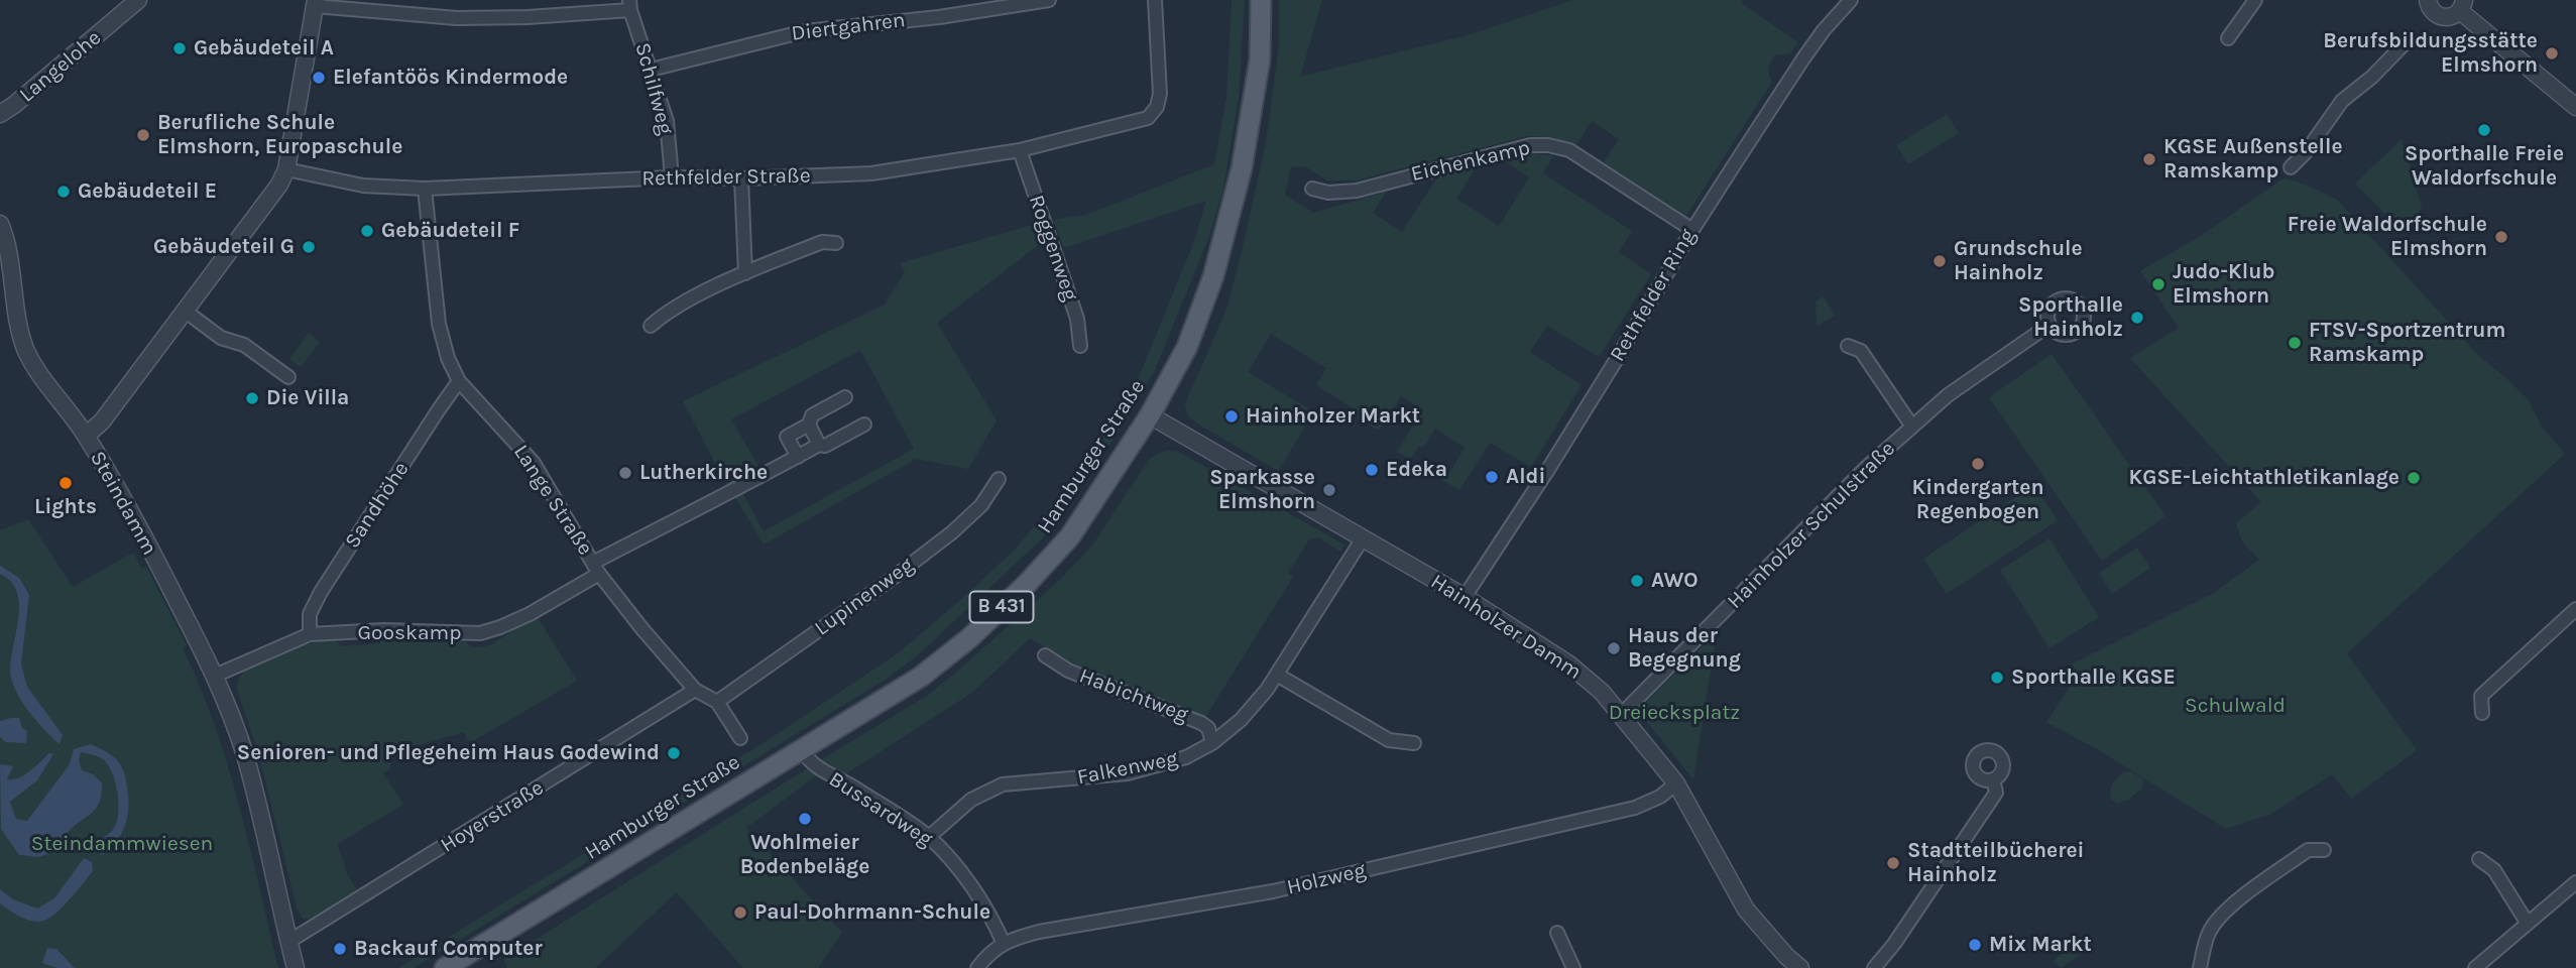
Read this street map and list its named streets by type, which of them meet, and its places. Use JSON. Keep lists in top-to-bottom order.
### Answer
{
  "streets": {
    "main road": ["Hamburger Straße", "B 431"],
    "street": [
      "Diertgahren",
      "Langelohe",
      "Schilfweg",
      "Eichenkamp",
      "Rethfelder Straße",
      "Roggenweg",
      "Rethfelder Ring",
      "Lange Straße",
      "Steindamm",
      "Sandhöhe",
      "Hainholzer Schulstraße",
      "Lupinenweg",
      "Hainholzer Damm",
      "Gooskamp",
      "Habichtweg",
      "Falkenweg",
      "Bussardweg",
      "Hoyerstraße",
      "Holzweg"
    ]
  },
  "crossings": [
    ["Diertgahren", "Schilfweg"],
    ["Schilfweg", "Rethfelder Straße"],
    ["Eichenkamp", "Rethfelder Ring"],
    ["Rethfelder Straße", "Roggenweg"],
    ["Rethfelder Straße", "Lange Straße"],
    ["Rethfelder Straße", "Steindamm"],
    ["Rethfelder Ring", "Hainholzer Damm"],
    ["Hamburger Straße", "Hainholzer Damm"],
    ["Hamburger Straße", "Bussardweg"],
    ["Lange Straße", "Sandhöhe"],
    ["Lange Straße", "Lupinenweg"],
    ["Lange Straße", "Gooskamp"],
    ["Lange Straße", "Hoyerstraße"],
    ["Steindamm", "Gooskamp"],
    ["Steindamm", "Hoyerstraße"],
    ["Sandhöhe", "Gooskamp"],
    ["Hainholzer Schulstraße", "Hainholzer Damm"],
    ["Hainholzer Damm", "Falkenweg"],
    ["Hainholzer Damm", "Holzweg"],
    ["Habichtweg", "Falkenweg"],
    ["Falkenweg", "Bussardweg"],
    ["Bussardweg", "Holzweg"]
  ],
  "parks": ["Schulwald", "Dreiecksplatz", "Steindammwiesen"],
  "places": [
    "Gebäudeteil A",
    "Berufsbildungsstätte Elmshorn",
    "Elefantöös Kindermode",
    "Sporthalle Freie Waldorfschule",
    "Berufliche Schule Elmshorn, Europaschule",
    "KGSE Außenstelle Ramskamp",
    "Gebäudeteil E",
    "Gebäudeteil F",
    "Freie Waldorfschule Elmshorn",
    "Gebäudeteil G",
    "Grundschule Hainholz",
    "Judo-Klub Elmshorn",
    "Sporthalle Hainholz",
    "FTSV-Sportzentrum Ramskamp",
    "Die Villa",
    "Hainholzer Markt",
    "Kindergarten Regenbogen",
    "Edeka",
    "Lutherkirche",
    "Aldi",
    "KGSE-Leichtathletikanlage",
    "Lights",
    "Sparkasse Elmshorn",
    "AWO",
    "Haus der Begegnung",
    "Sporthalle KGSE",
    "Senioren- und Pflegeheim Haus Godewind",
    "Wohlmeier Bodenbeläge",
    "Stadtteilbücherei Hainholz",
    "Paul-Dohrmann-Schule",
    "Mix Markt",
    "Backauf Computer"
  ]
}
